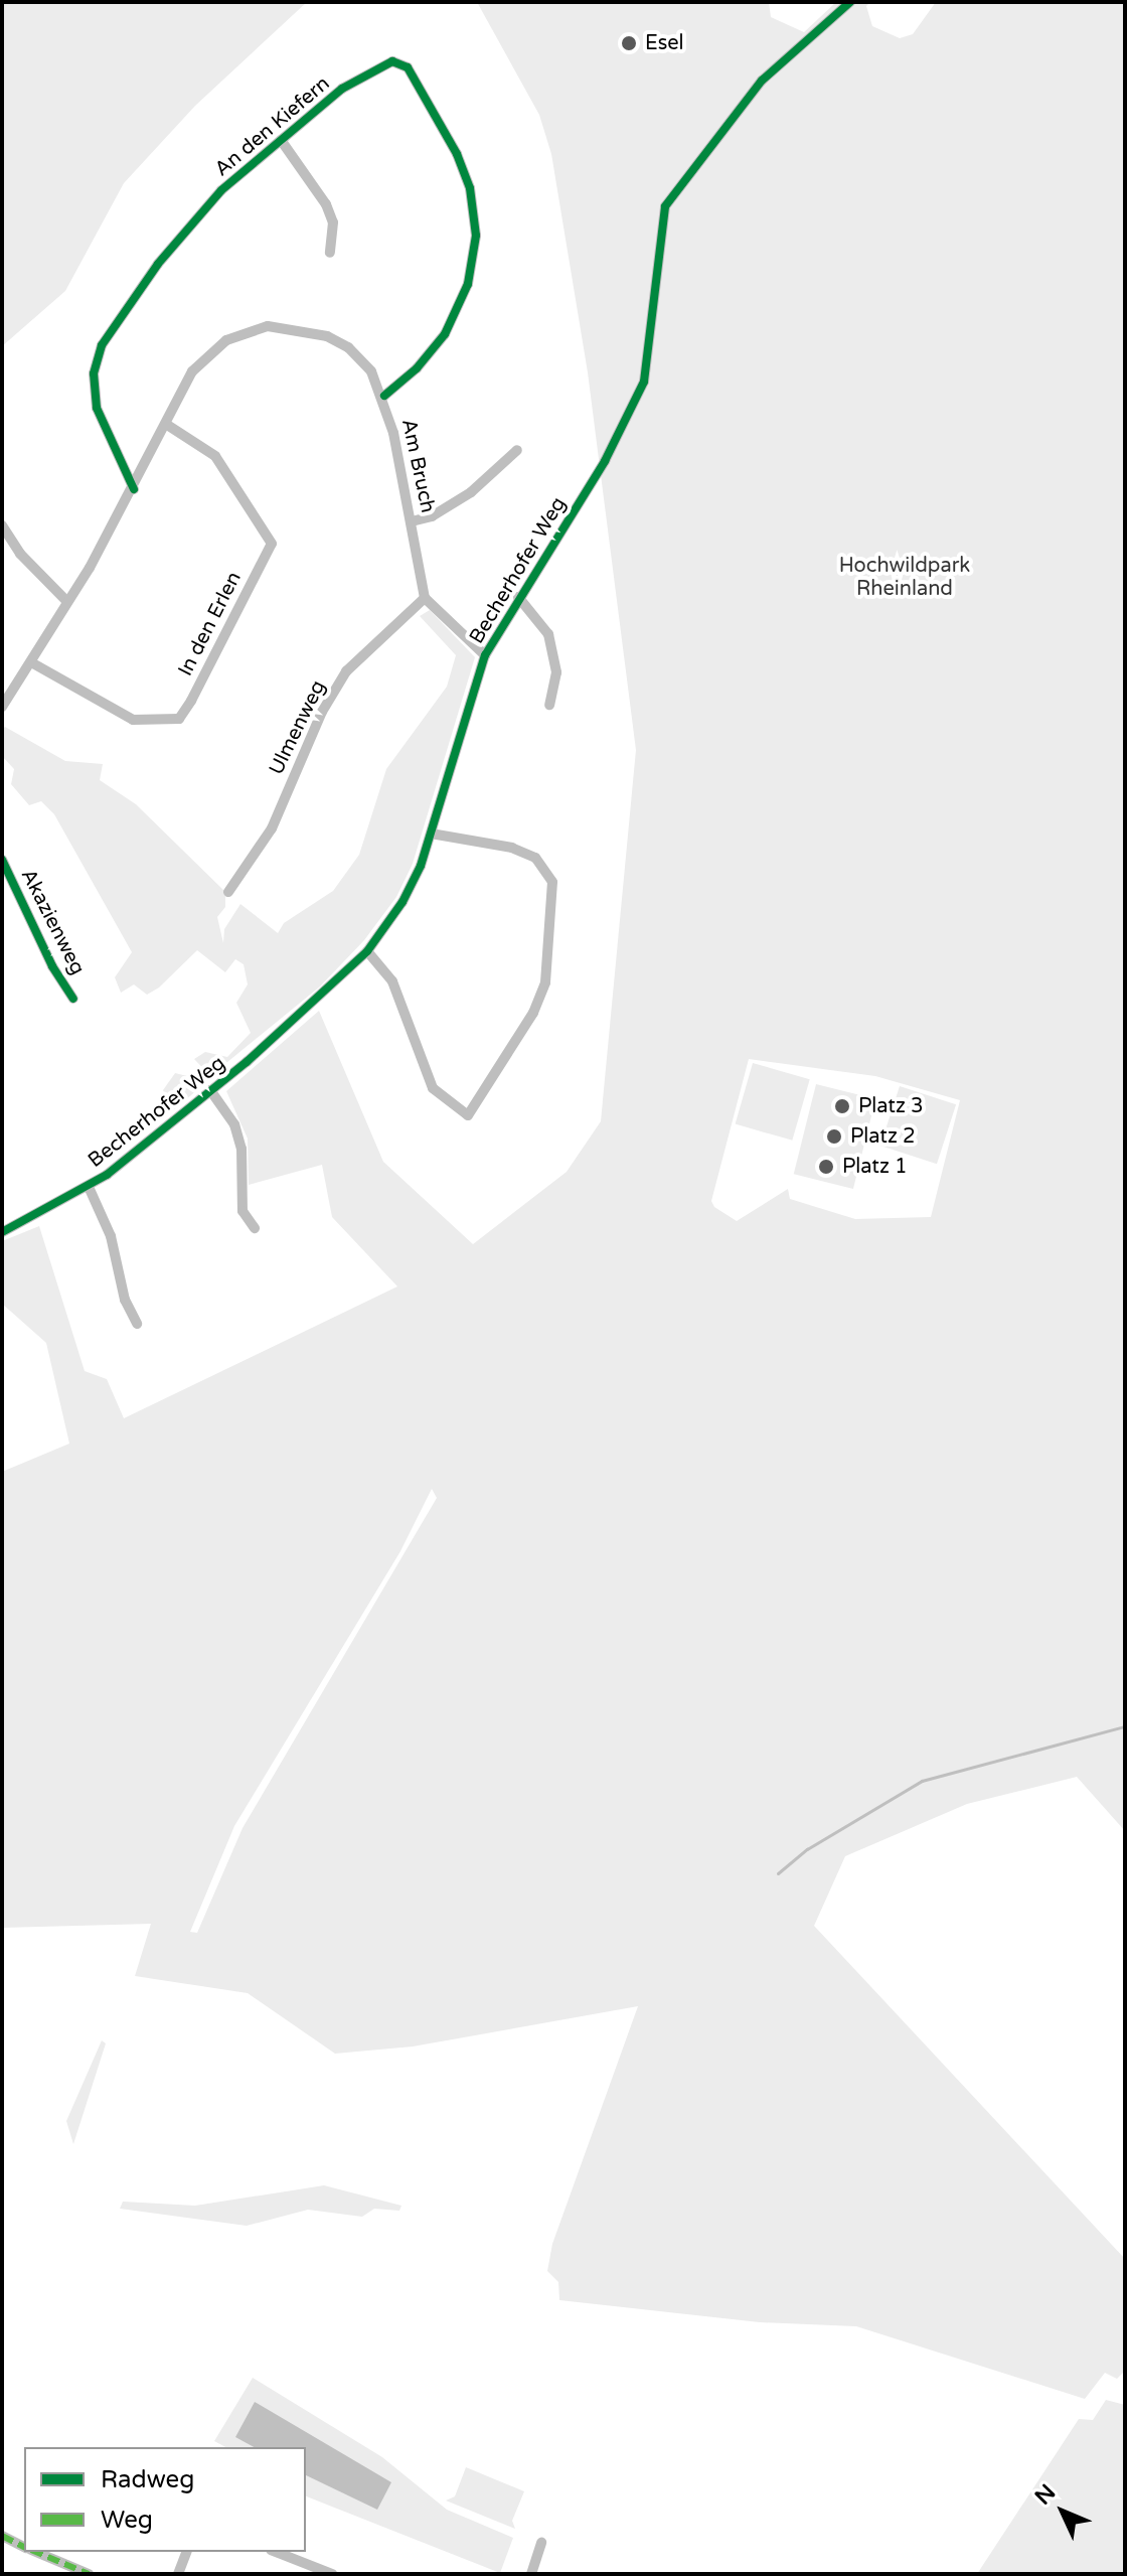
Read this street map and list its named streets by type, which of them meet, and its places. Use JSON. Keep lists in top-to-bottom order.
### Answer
{
  "streets": {
    "street": [
      "An den Kiefern",
      "Am Bruch",
      "Becherhofer Weg",
      "In den Erlen",
      "Ulmenweg",
      "Akazienweg"
    ]
  },
  "crossings": [
    ["An den Kiefern", "Am Bruch"],
    ["Am Bruch", "In den Erlen"],
    ["Am Bruch", "Ulmenweg"]
  ],
  "parks": ["Hochwildpark Rheinland"],
  "places": [
    "Esel",
    "Platz 3",
    "Platz 2",
    "Platz 1"
  ],
  "legend": ["Radweg", "Weg"],
  "north": "top left"
}
